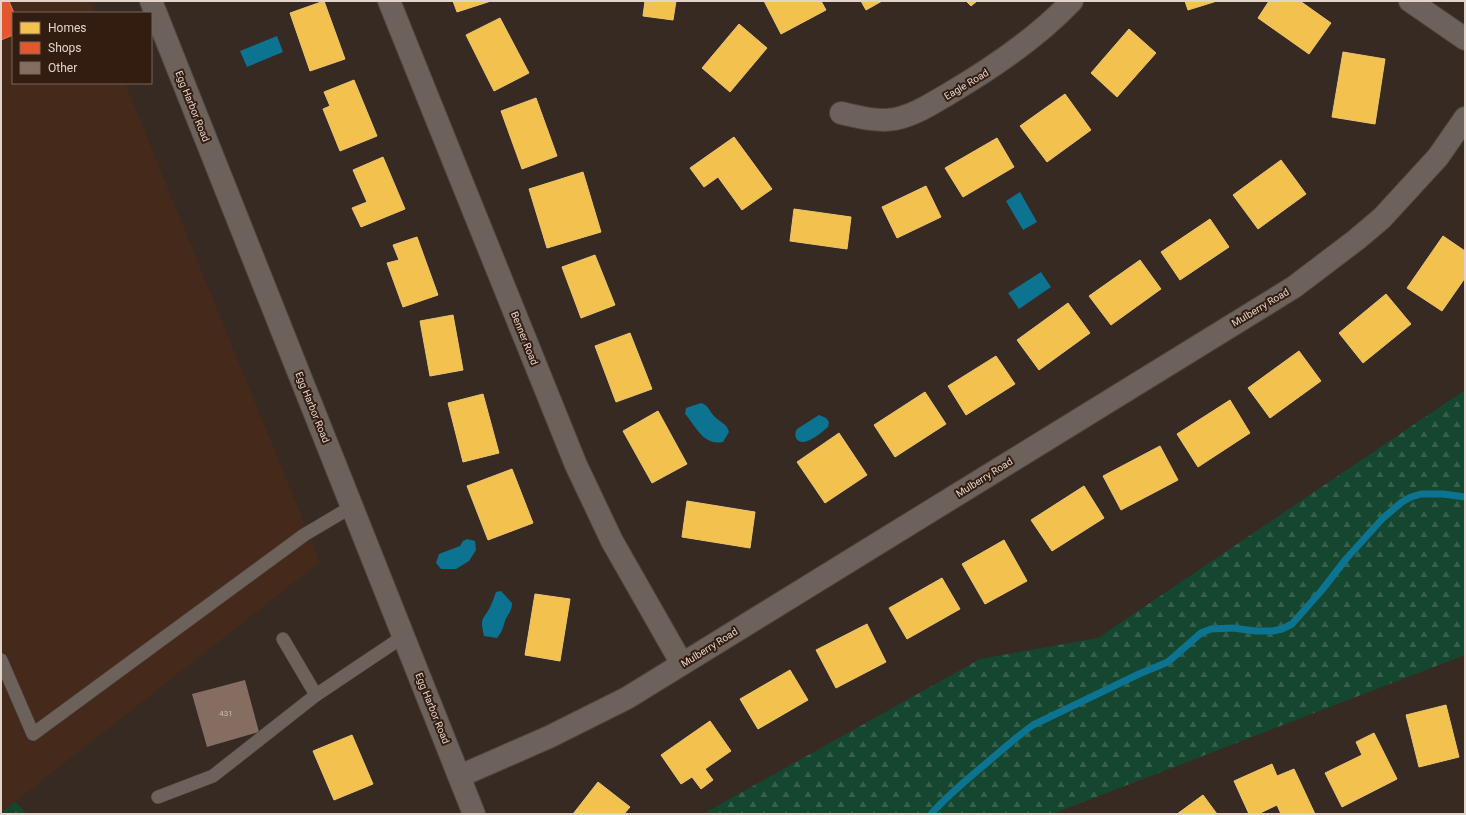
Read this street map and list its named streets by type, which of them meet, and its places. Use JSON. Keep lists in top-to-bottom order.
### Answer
{
  "streets": {
    "street": [
      "Eagle Road",
      "Egg Harbor Road",
      "Mulberry Road",
      "Benner Road"
    ]
  },
  "crossings": [
    ["Egg Harbor Road", "Mulberry Road"],
    ["Mulberry Road", "Benner Road"]
  ],
  "house_numbers": ["431"],
  "legend": ["Homes", "Shops", "Other"]
}
